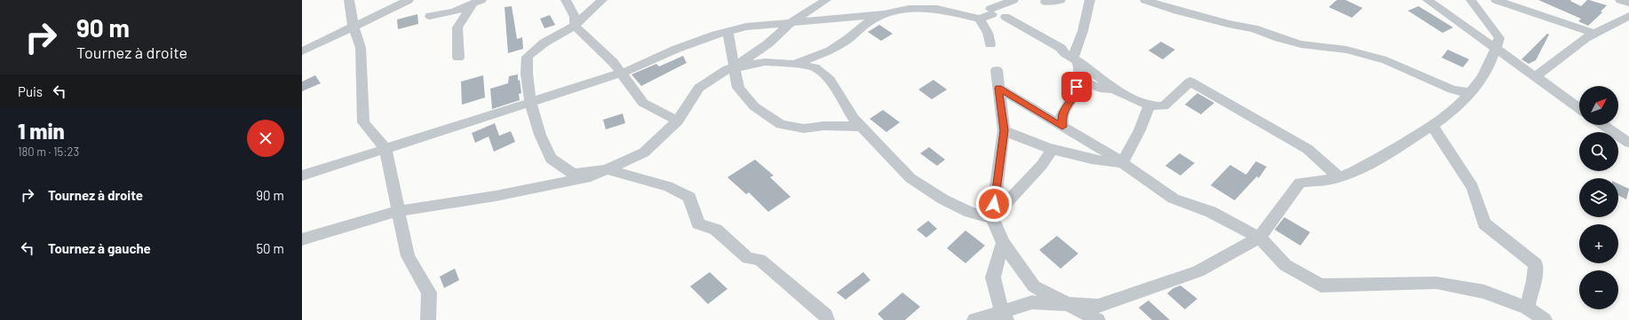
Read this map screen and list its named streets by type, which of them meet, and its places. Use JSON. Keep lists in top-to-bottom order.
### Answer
{
  "north": "top right",
  "page": {
    "turn": ["90 m", "Tournez à droite"],
    "then": "Puis",
    "map_buttons": ["+", "−"],
    "heading": ["1 min", "180 m · 15:23"],
    "list": [
      {
        "name": "Tournez à droite",
        "value": "90 m"
      },
      {
        "name": "Tournez à gauche",
        "value": "50 m"
      }
    ]
  }
}
